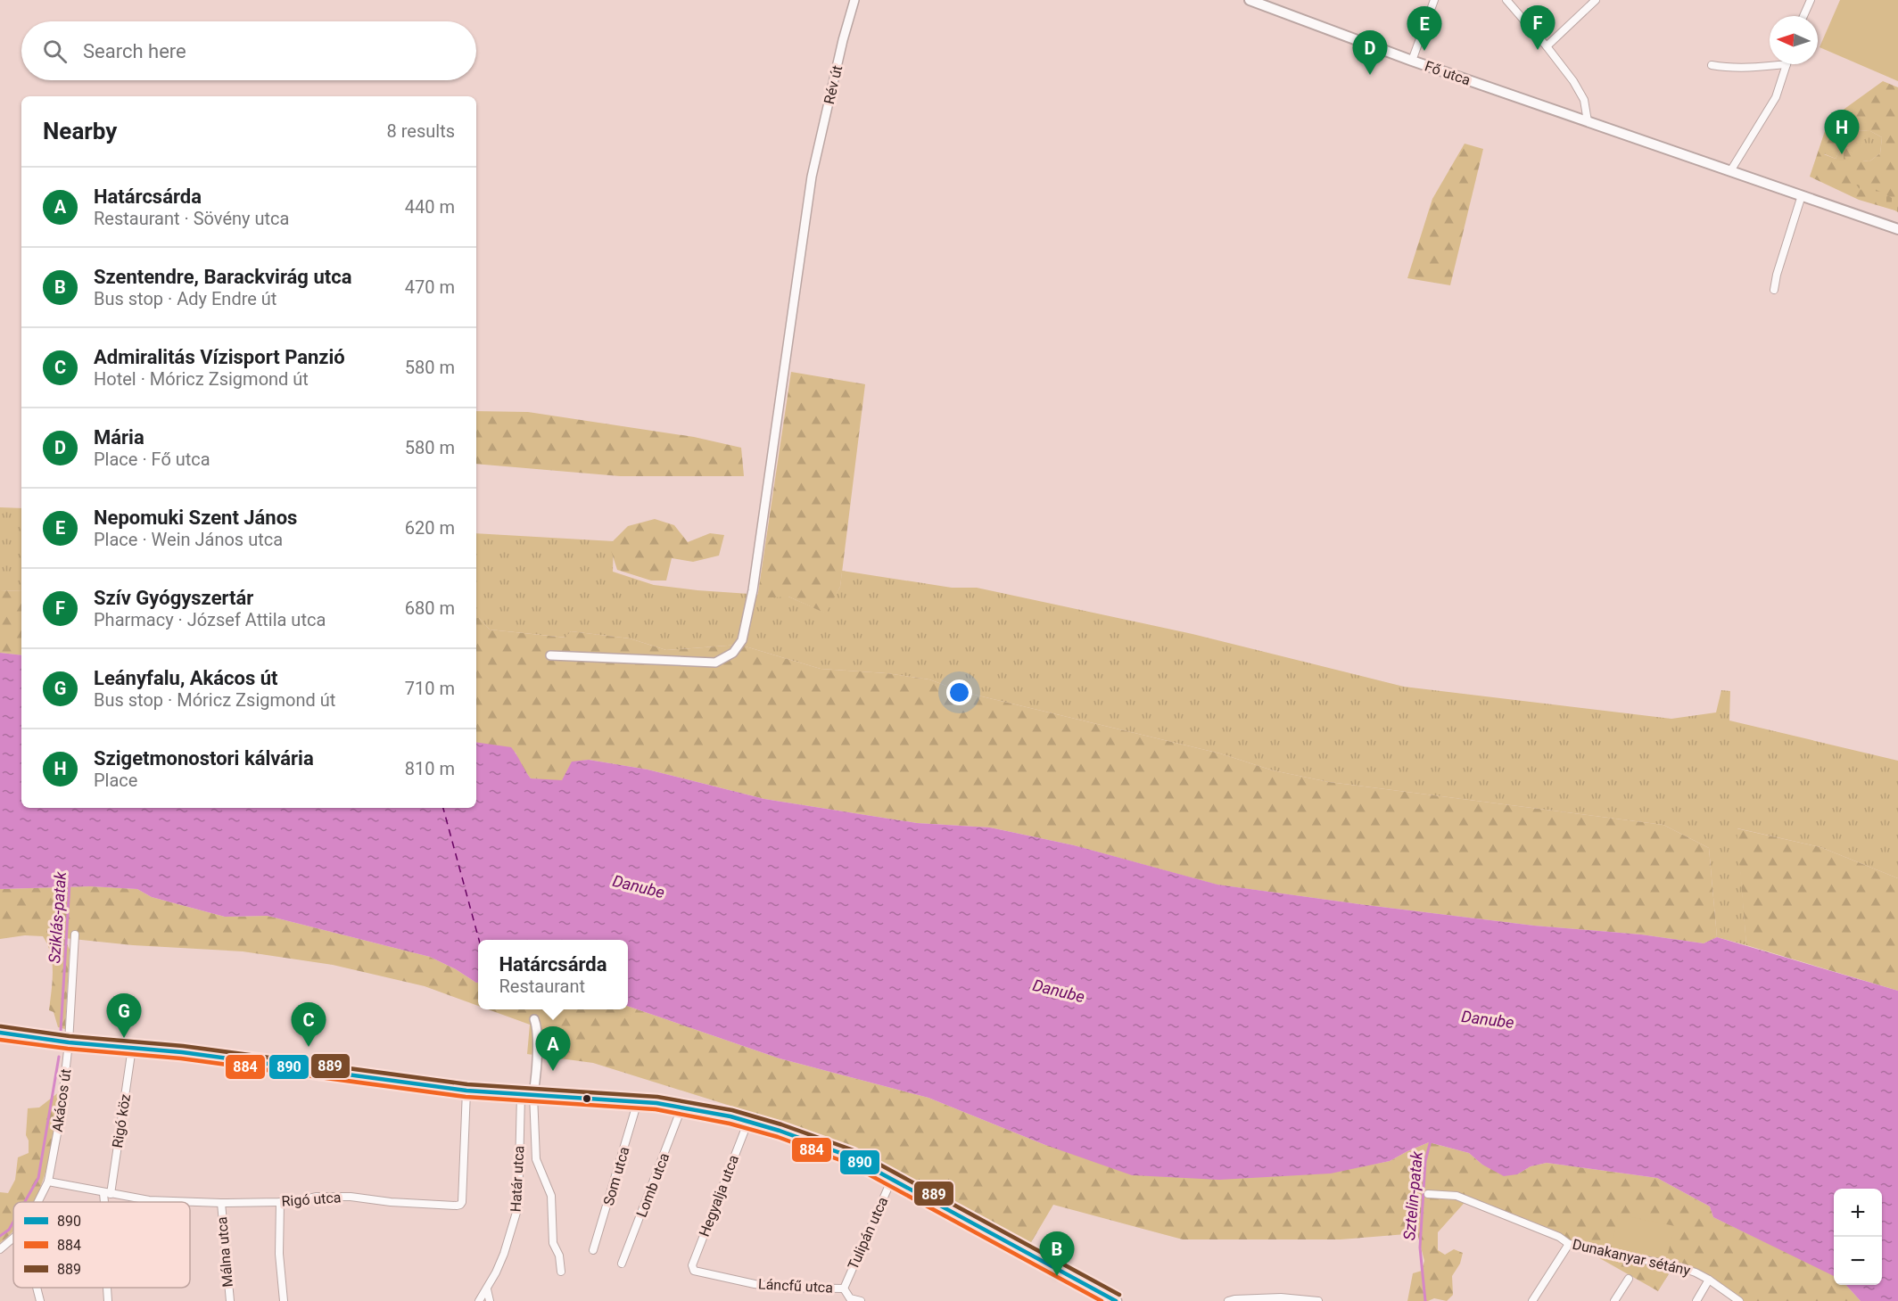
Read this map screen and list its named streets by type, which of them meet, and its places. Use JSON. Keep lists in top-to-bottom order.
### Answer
{
  "streets": {
    "main road": ["Fő utca"],
    "street": [
      "Rév út",
      "Akácos út",
      "Rigó köz",
      "Som utca",
      "Határ utca",
      "Lomb utca",
      "Hegyalja utca",
      "Rigó utca",
      "Tulipán utca",
      "Málna utca",
      "Dunakanyar sétány",
      "Láncfű utca"
    ]
  },
  "crossings": [
    ["Akácos út", "Rigó utca"],
    ["Rigó köz", "Rigó utca"],
    ["Hegyalja utca", "Láncfű utca"],
    ["Rigó utca", "Málna utca"],
    ["Tulipán utca", "Láncfű utca"]
  ],
  "water": ["Danube", "Sziklás-patak", "Sztelin-patak"],
  "lines": ["transit line 889", "transit line 890", "transit line 884"],
  "legend": ["890", "884", "889"],
  "north": "left",
  "page": {
    "pins": [
      "F",
      "E",
      "D",
      "H",
      "G",
      "C",
      "A",
      "B"
    ],
    "search": "Search here",
    "heading": ["Nearby", "8 results"],
    "list": [
      {
        "mark": "A",
        "name": "Határcsárda",
        "note": "Restaurant · Sövény utca",
        "value": "440 m"
      },
      {
        "mark": "B",
        "name": "Szentendre, Barackvirág utca",
        "note": "Bus stop · Ady Endre út",
        "value": "470 m"
      },
      {
        "mark": "C",
        "name": "Admiralitás Vízisport Panzió",
        "note": "Hotel · Móricz Zsigmond út",
        "value": "580 m"
      },
      {
        "mark": "D",
        "name": "Mária",
        "note": "Place · Fő utca",
        "value": "580 m"
      },
      {
        "mark": "E",
        "name": "Nepomuki Szent János",
        "note": "Place · Wein János utca",
        "value": "620 m"
      },
      {
        "mark": "F",
        "name": "Szív Gyógyszertár",
        "note": "Pharmacy · József Attila utca",
        "value": "680 m"
      },
      {
        "mark": "G",
        "name": "Leányfalu, Akácos út",
        "note": "Bus stop · Móricz Zsigmond út",
        "value": "710 m"
      },
      {
        "mark": "H",
        "name": "Szigetmonostori kálvária",
        "note": "Place",
        "value": "810 m"
      }
    ],
    "popup": ["Határcsárda", "Restaurant"],
    "map_buttons": ["+", "−"]
  }
}
